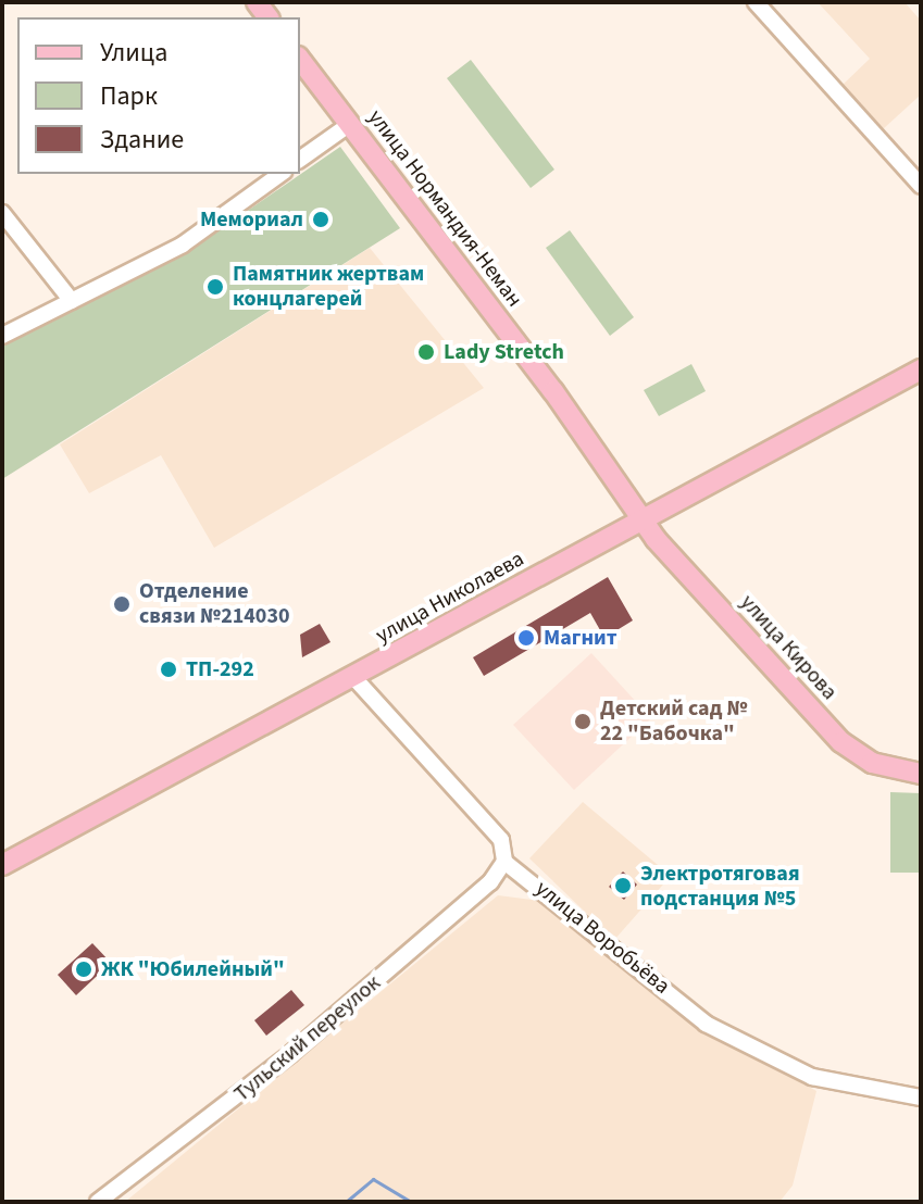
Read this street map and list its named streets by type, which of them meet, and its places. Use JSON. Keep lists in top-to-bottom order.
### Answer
{
  "streets": {
    "main road": ["улица Нормандия-Неман", "улица Николаева", "улица Кирова"],
    "street": ["улица Воробьёва", "Тульский переулок"]
  },
  "crossings": [
    ["улица Нормандия-Неман", "улица Николаева"],
    ["улица Нормандия-Неман", "улица Кирова"],
    ["улица Николаева", "улица Кирова"],
    ["улица Николаева", "улица Воробьёва"],
    ["улица Воробьёва", "Тульский переулок"]
  ],
  "places": [
    "Мемориал",
    "Памятник жертвам концлагерей",
    "Lady Stretch",
    "Отделение связи №214030",
    "Магнит",
    "ТП-292",
    "Детский сад № 22 \"Бабочка\"",
    "Электротяговая подстанция №5",
    "ЖК \"Юбилейный\""
  ],
  "legend": ["Улица", "Парк", "Здание"]
}
